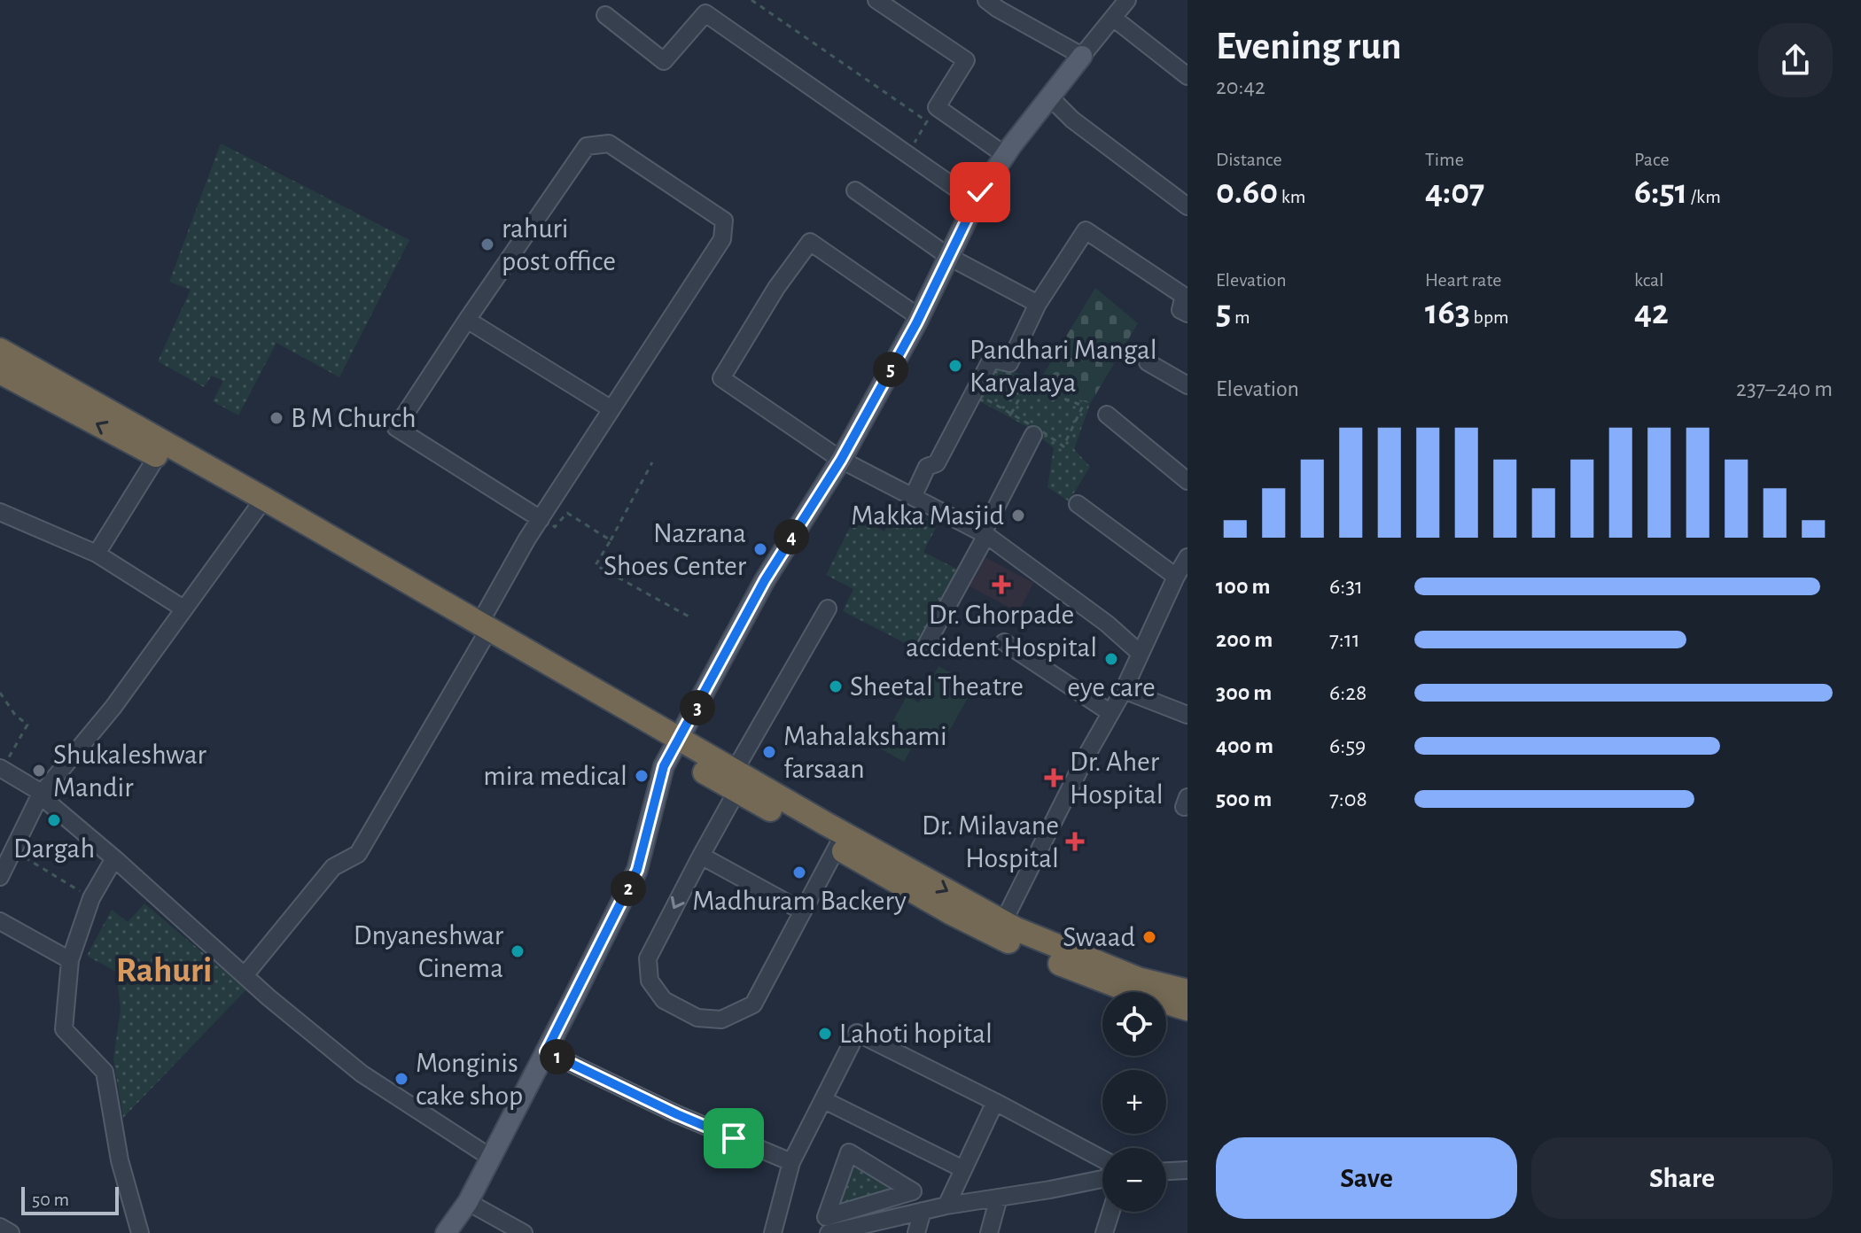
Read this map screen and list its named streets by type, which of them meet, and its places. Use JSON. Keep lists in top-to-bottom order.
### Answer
{
  "districts": ["Rahuri"],
  "places": {
    "other": [
      "rahuri post office",
      "Pandhari Mangal Karyalaya",
      "B M Church",
      "Makka Masjid",
      "Nazrana Shoes Center",
      "eye care",
      "Sheetal Theatre",
      "Mahalakshami farsaan",
      "Shukaleshwar Mandir",
      "mira medical",
      "Dargah",
      "Madhuram Backery",
      "Swaad",
      "Dnyaneshwar Cinema",
      "Lahoti hopital",
      "Monginis cake shop"
    ],
    "health": ["Dr. Ghorpade accident Hospital", "Dr. Aher Hospital", "Dr. Milavane Hospital"]
  },
  "scale_bar": "50 m",
  "page": {
    "heading": ["Evening run", "20:42"],
    "stats": [
      ["Distance", "0.60 km"],
      ["Time", "4:07"],
      ["Pace", "6:51 /km"],
      ["Elevation", "5 m"],
      ["Heart rate", "163 bpm"],
      ["kcal", "42"]
    ],
    "pins": [
      "5",
      "4",
      "3",
      "2",
      "1"
    ],
    "chart": ["Elevation", "237–240 m"],
    "list": [
      {
        "name": "100 m",
        "note": "6:31"
      },
      {
        "name": "200 m",
        "note": "7:11"
      },
      {
        "name": "300 m",
        "note": "6:28"
      },
      {
        "name": "400 m",
        "note": "6:59"
      },
      {
        "name": "500 m",
        "note": "7:08"
      }
    ],
    "map_buttons": ["+", "−"],
    "buttons": ["Save", "Share"],
    "scale": "50 m"
  }
}
